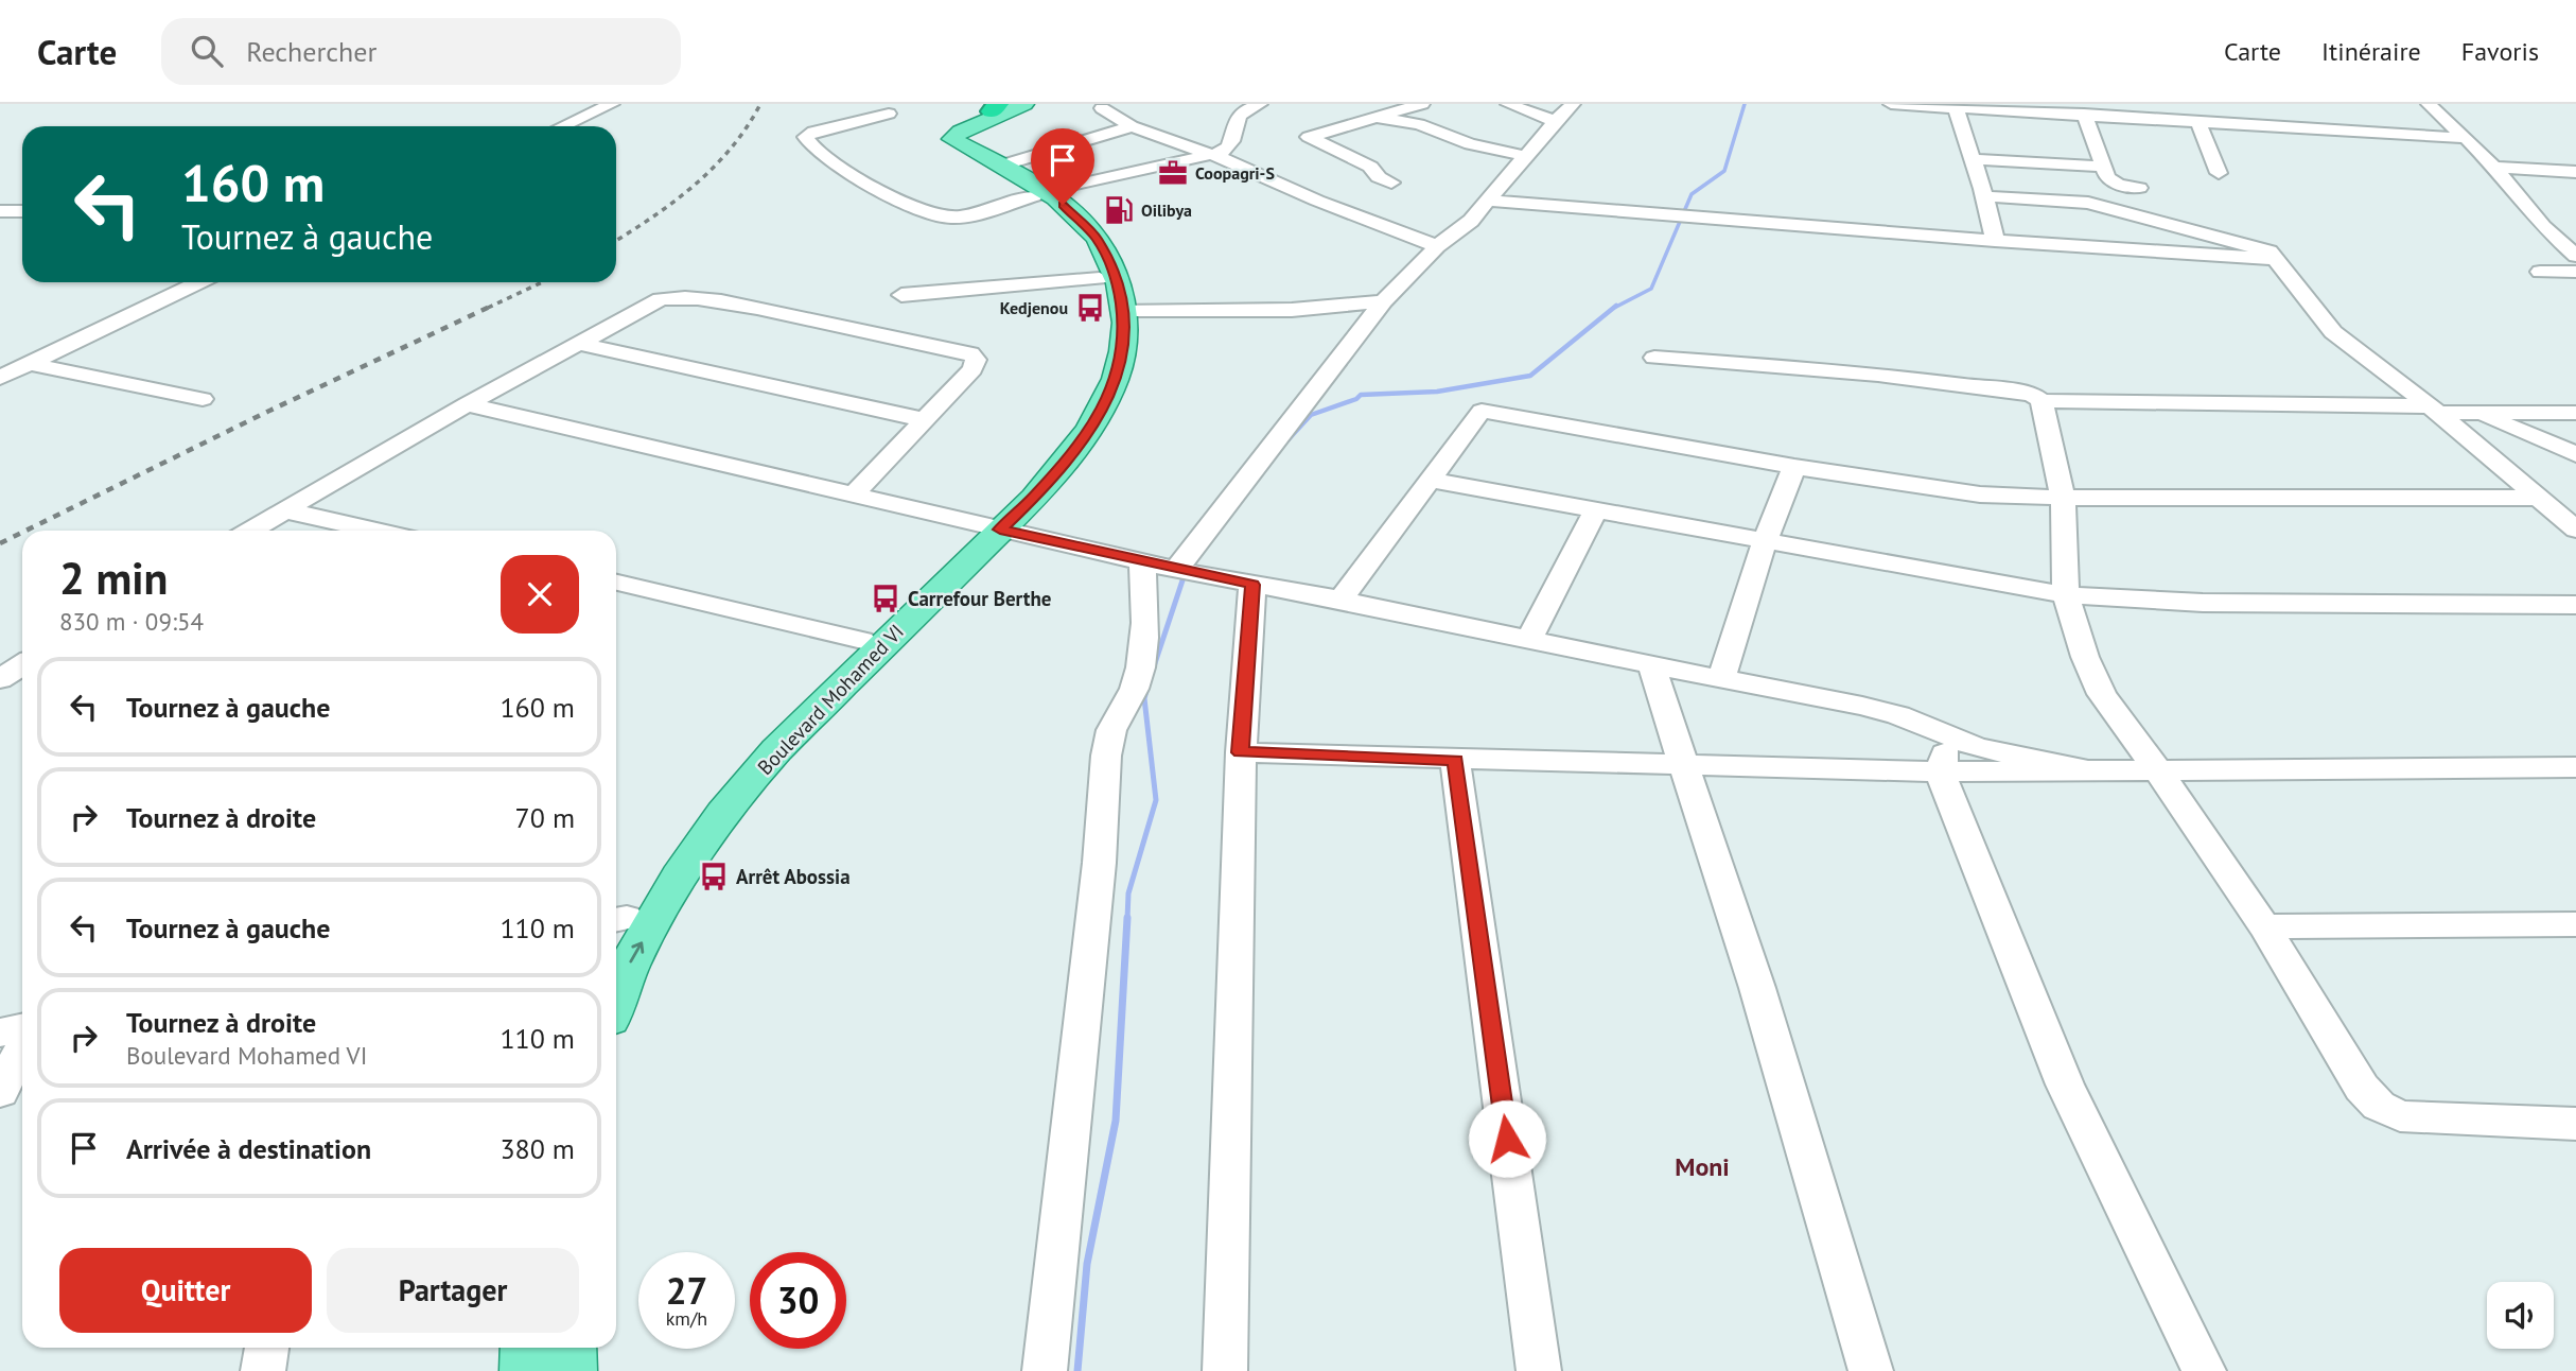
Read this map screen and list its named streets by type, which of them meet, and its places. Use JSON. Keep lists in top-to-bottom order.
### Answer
{
  "streets": {
    "main road": ["Boulevard Mohamed VI"]
  },
  "districts": ["Moni"],
  "places": {
    "office": ["Coopagri-S"],
    "fuel station": ["Oilibya"],
    "bus stop": ["Kedjenou", "Carrefour Berthe", "Arrêt Abossia"]
  },
  "page": {
    "header": "Carte",
    "search": "Rechercher",
    "nav": ["Carte", "Itinéraire", "Favoris"],
    "turn": ["160 m", "Tournez à gauche"],
    "heading": ["2 min", "830 m · 09:54"],
    "list": [
      {
        "name": "Tournez à gauche",
        "value": "160 m"
      },
      {
        "name": "Tournez à droite",
        "value": "70 m"
      },
      {
        "name": "Tournez à gauche",
        "value": "110 m"
      },
      {
        "name": "Tournez à droite",
        "note": "Boulevard Mohamed VI",
        "value": "110 m"
      },
      {
        "name": "Arrivée à destination",
        "value": "380 m"
      }
    ],
    "buttons": ["Quitter", "Partager"],
    "speed": "27 km/h",
    "limit": "30"
  }
}
